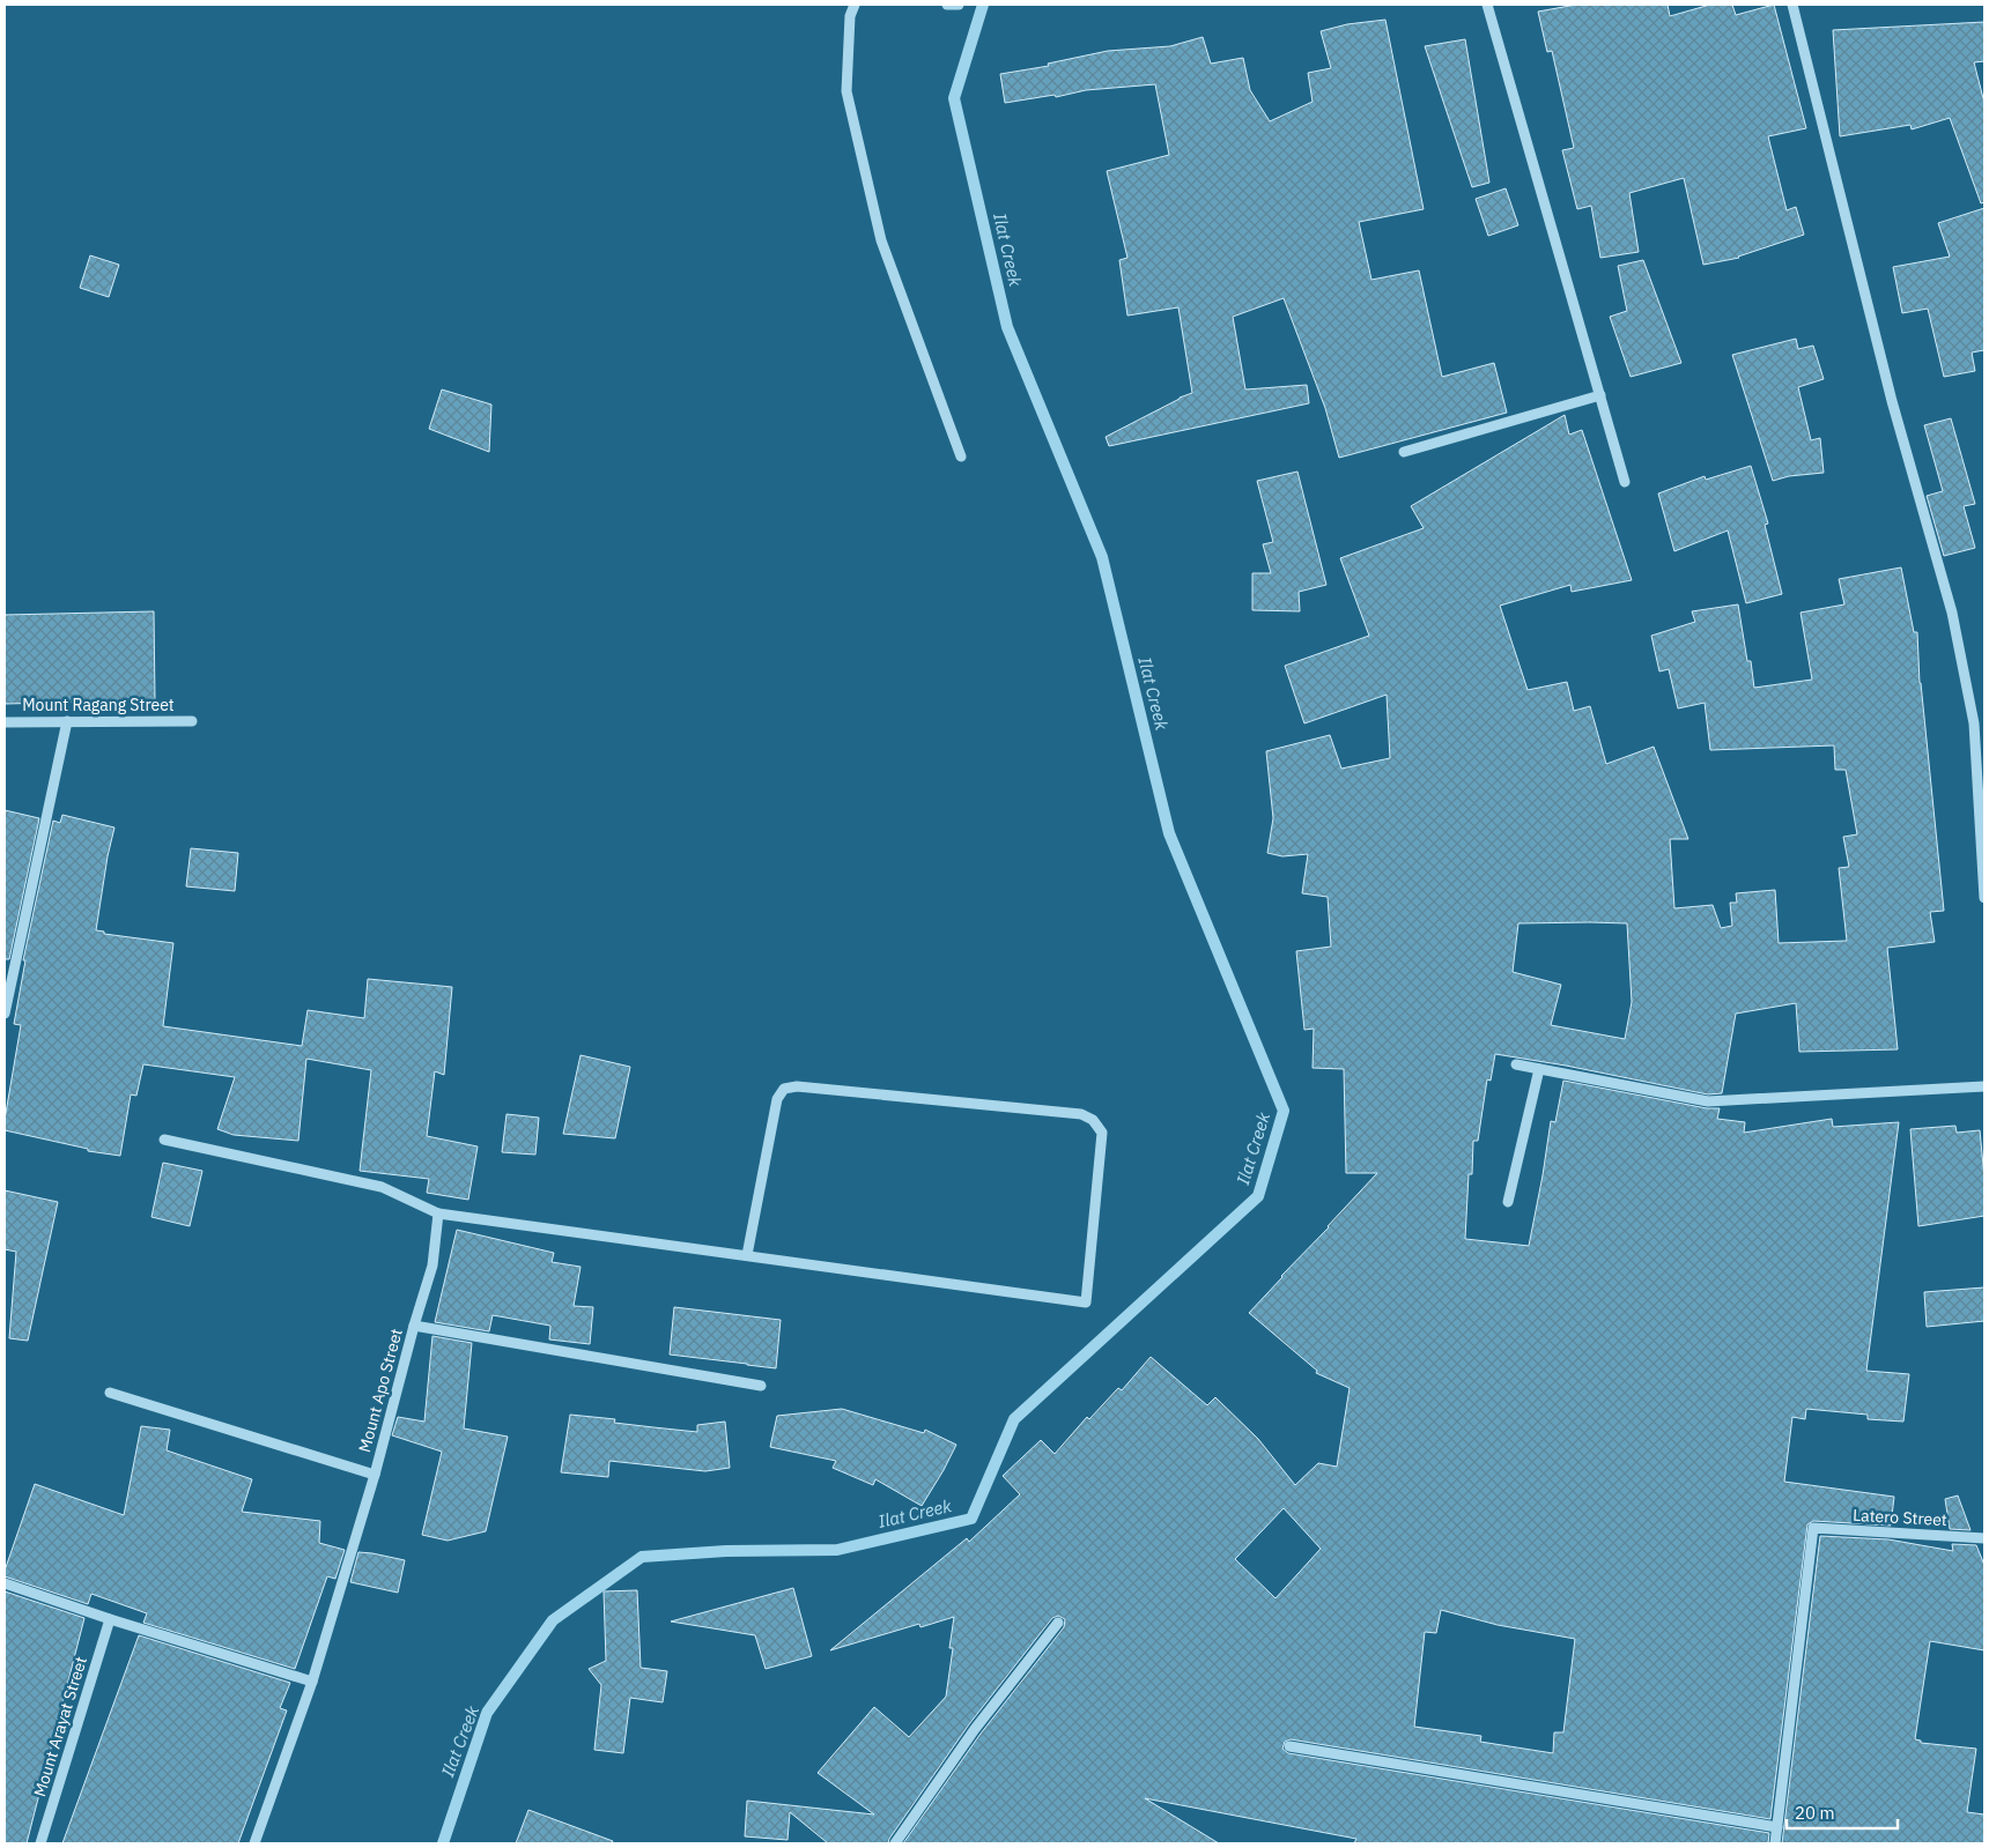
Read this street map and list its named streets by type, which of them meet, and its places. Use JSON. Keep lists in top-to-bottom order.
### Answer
{
  "streets": {
    "street": [
      "Mount Ragang Street",
      "Mount Apo Street",
      "Latero Street",
      "Mount Arayat Street"
    ]
  },
  "water": ["Ilat Creek"],
  "scale_bar": "20 m"
}
